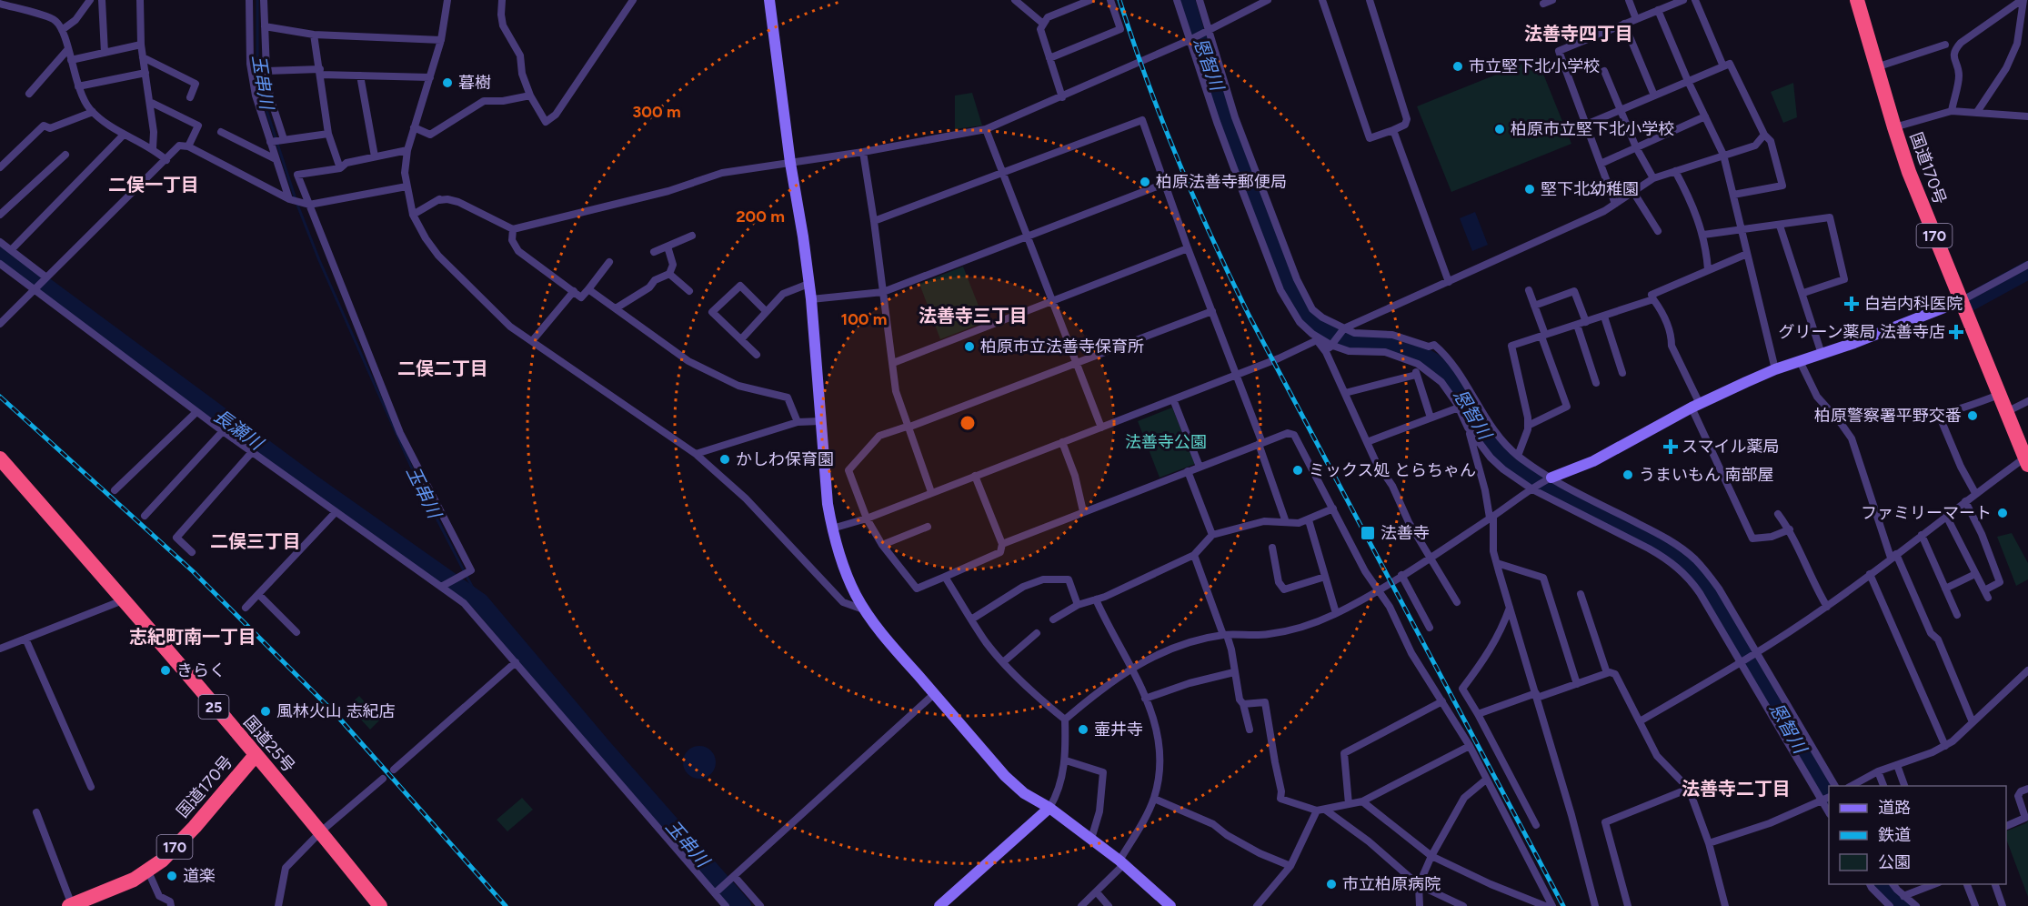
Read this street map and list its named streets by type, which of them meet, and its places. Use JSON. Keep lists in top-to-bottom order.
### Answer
{
  "streets": {
    "highway": [
      "国道170号",
      "170",
      "25",
      "国道25号"
    ]
  },
  "crossings": [
    ["国道170号", "国道25号"]
  ],
  "districts": [
    "法善寺四丁目",
    "二俣一丁目",
    "法善寺三丁目",
    "二俣二丁目",
    "二俣三丁目",
    "志紀町南一丁目",
    "法善寺二丁目"
  ],
  "water": ["恩智川", "玉串川", "長瀬川"],
  "parks": ["法善寺公園"],
  "places": {
    "other": [
      "市立堅下北小学校",
      "暮樹",
      "柏原市立堅下北小学校",
      "柏原法善寺郵便局",
      "堅下北幼稚園",
      "柏原市立法善寺保育所",
      "柏原警察署平野交番",
      "かしわ保育園",
      "ミックス処 とらちゃん",
      "うまいもん 南部屋",
      "ファミリーマート",
      "きらく",
      "風林火山 志紀店",
      "壷井寺",
      "道楽",
      "市立柏原病院"
    ],
    "health": ["白岩内科医院", "グリーン薬局 法善寺店", "スマイル薬局"],
    "transit": ["法善寺"]
  },
  "legend": ["道路", "鉄道", "公園"],
  "rings": ["300 m", "200 m", "100 m"]
}
